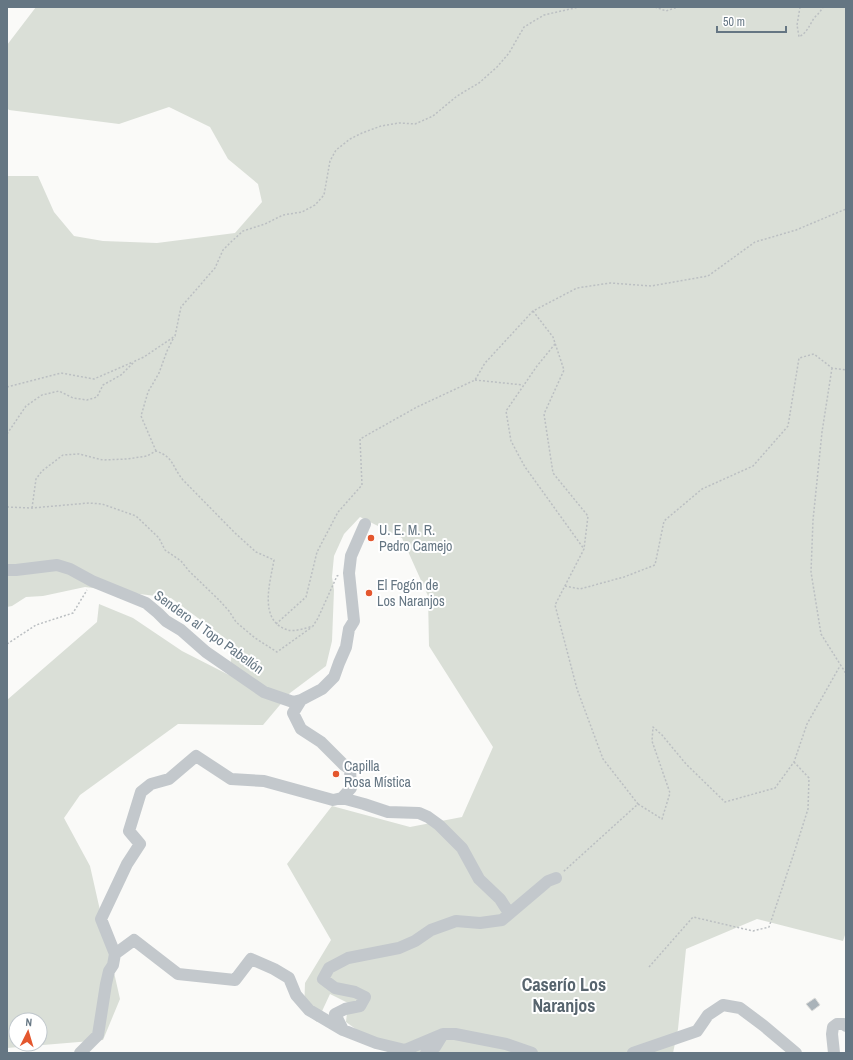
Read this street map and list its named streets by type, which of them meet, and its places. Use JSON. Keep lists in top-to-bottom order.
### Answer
{
  "streets": {
    "street": ["Sendero al Topo Pabellón"]
  },
  "districts": ["Caserío Los Naranjos"],
  "places": ["U. E. M. R. Pedro Camejo", "El Fogón de Los Naranjos", "Capilla Rosa Mística"],
  "scale_bar": "50 m",
  "north": "top"
}
